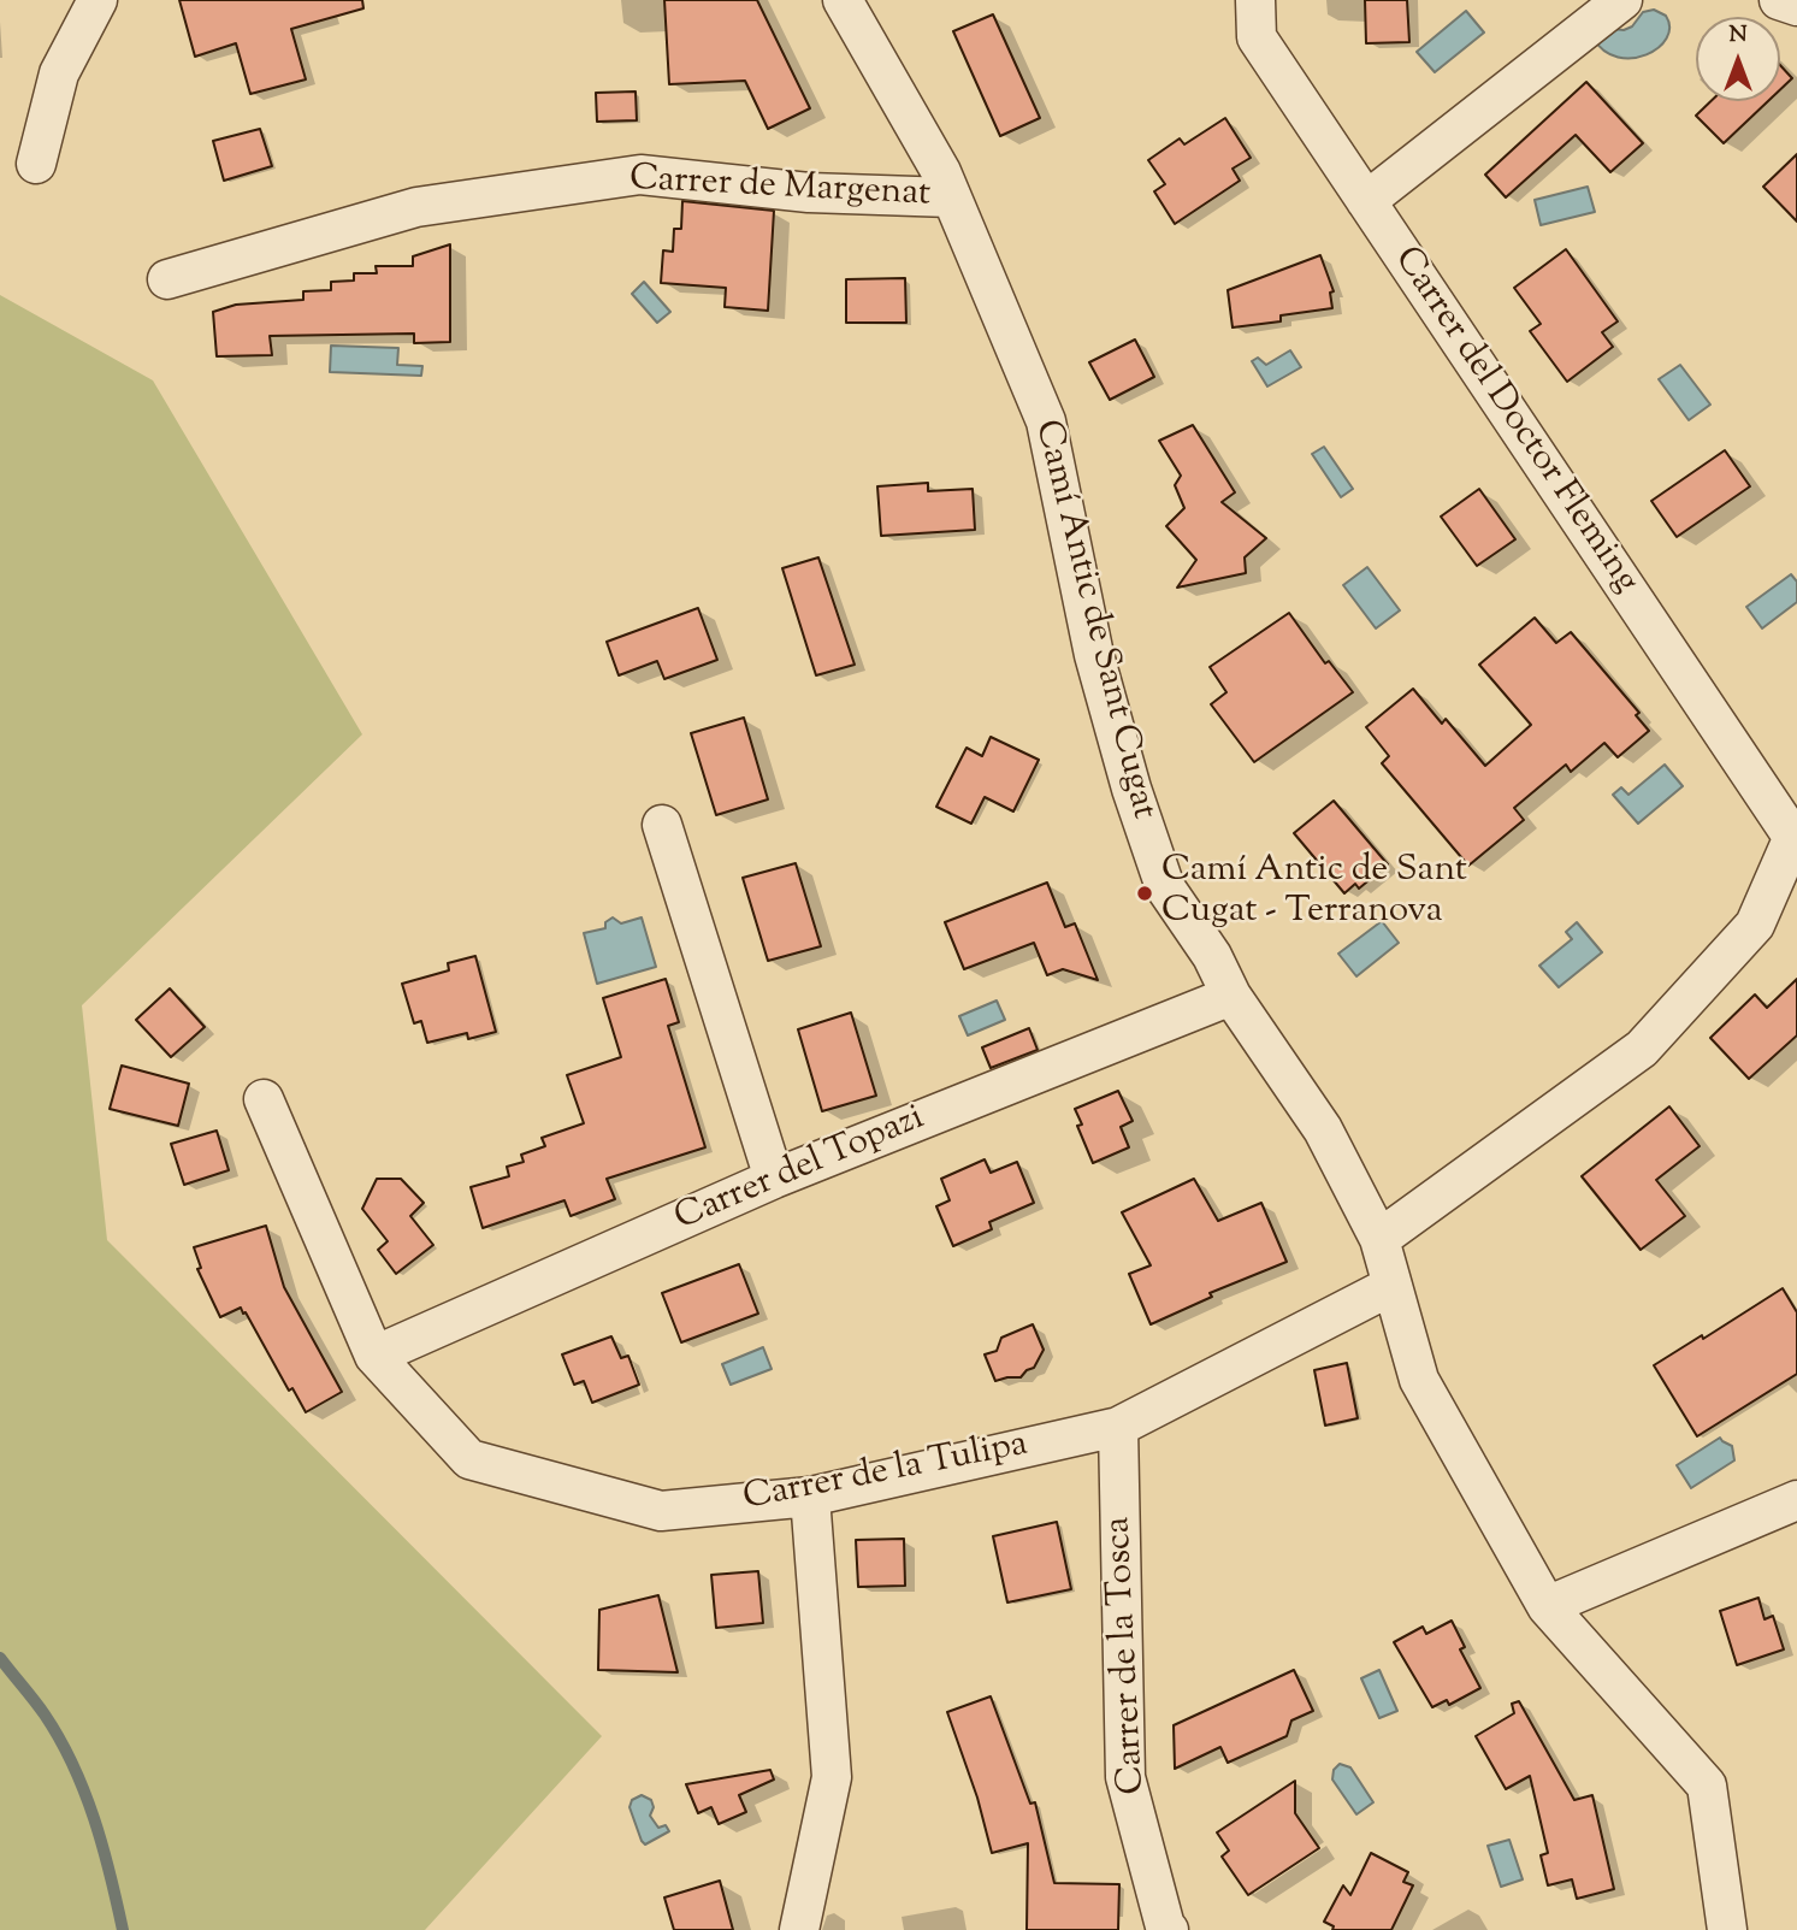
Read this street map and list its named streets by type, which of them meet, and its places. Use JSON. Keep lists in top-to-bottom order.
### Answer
{
  "streets": {
    "street": [
      "Carrer de Margenat",
      "Carrer del Doctor Fleming",
      "Camí Antic de Sant Cugat",
      "Carrer del Topazi",
      "Carrer de la Tulipa",
      "Carrer de la Tosca"
    ]
  },
  "crossings": [
    ["Carrer de Margenat", "Camí Antic de Sant Cugat"],
    ["Camí Antic de Sant Cugat", "Carrer del Topazi"],
    ["Camí Antic de Sant Cugat", "Carrer de la Tulipa"],
    ["Carrer del Topazi", "Carrer de la Tulipa"],
    ["Carrer de la Tulipa", "Carrer de la Tosca"]
  ],
  "places": ["Camí Antic de Sant Cugat - Terranova"],
  "north": "top"
}
